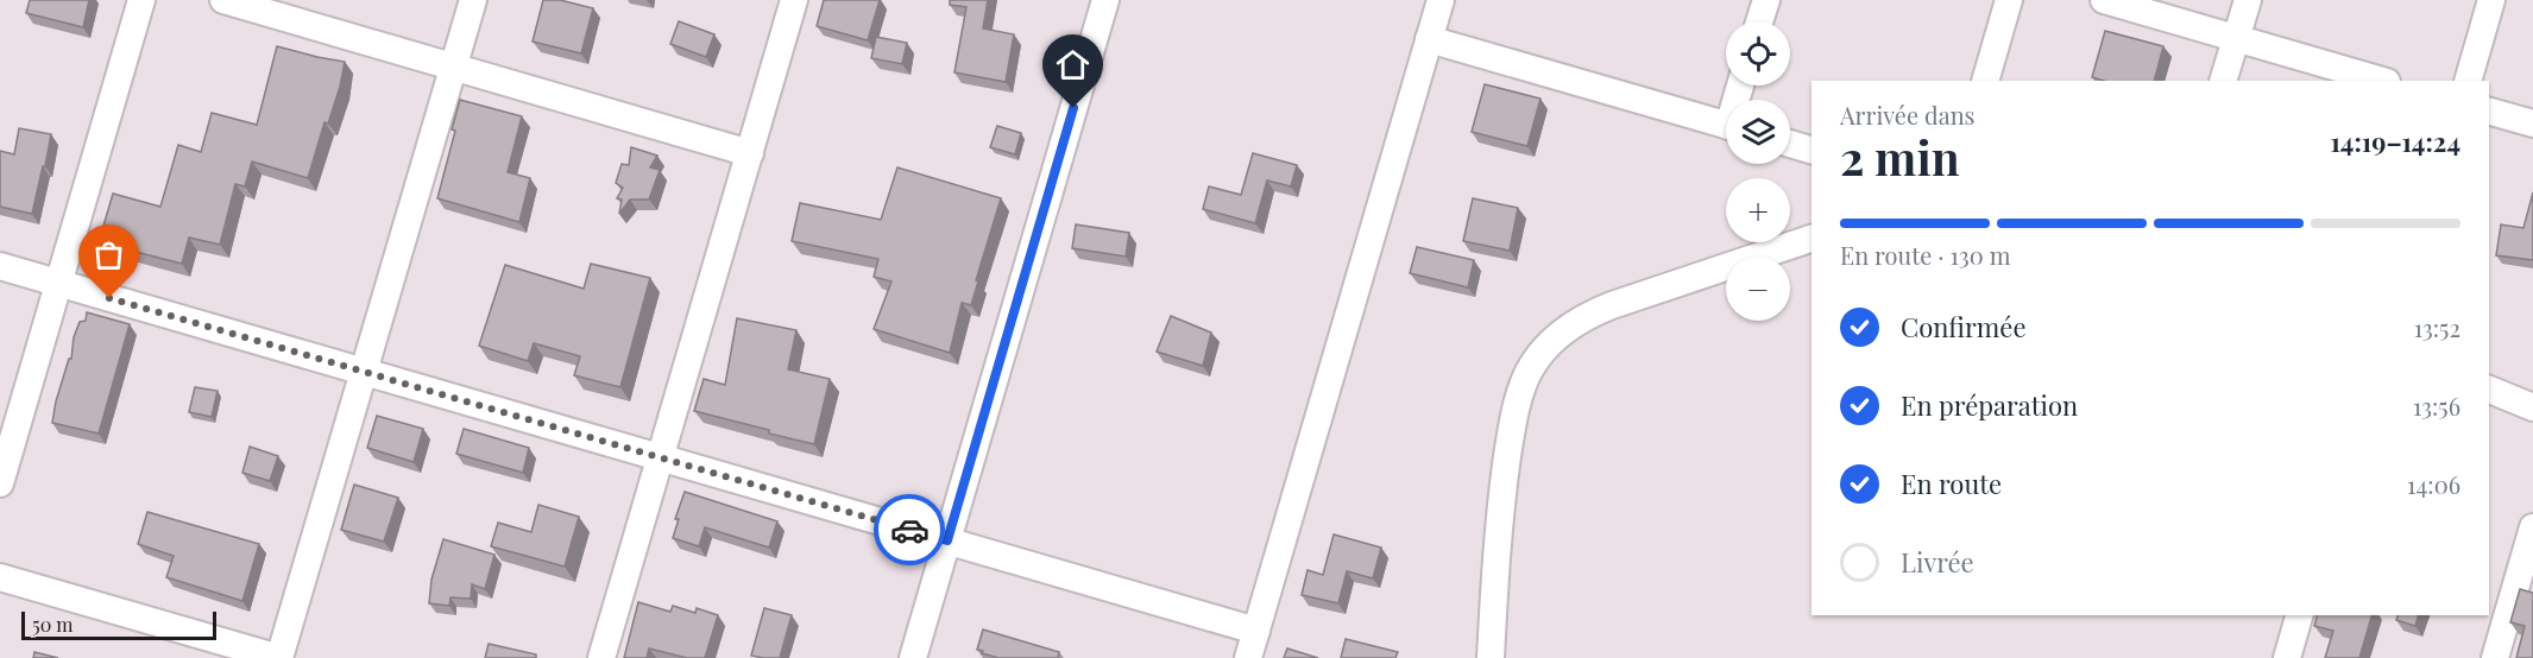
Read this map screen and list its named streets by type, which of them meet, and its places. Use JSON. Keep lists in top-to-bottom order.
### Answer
{
  "scale_bar": "50 m",
  "page": {
    "map_buttons": ["+", "−"],
    "heading": ["2 min", "Arrivée dans", "14:19–14:24"],
    "bar": "En route · 130 m",
    "list": [
      ["Confirmée", "13:52"],
      ["En préparation", "13:56"],
      ["En route", "14:06"],
      "Livrée"
    ],
    "scale": "50 m"
  }
}
